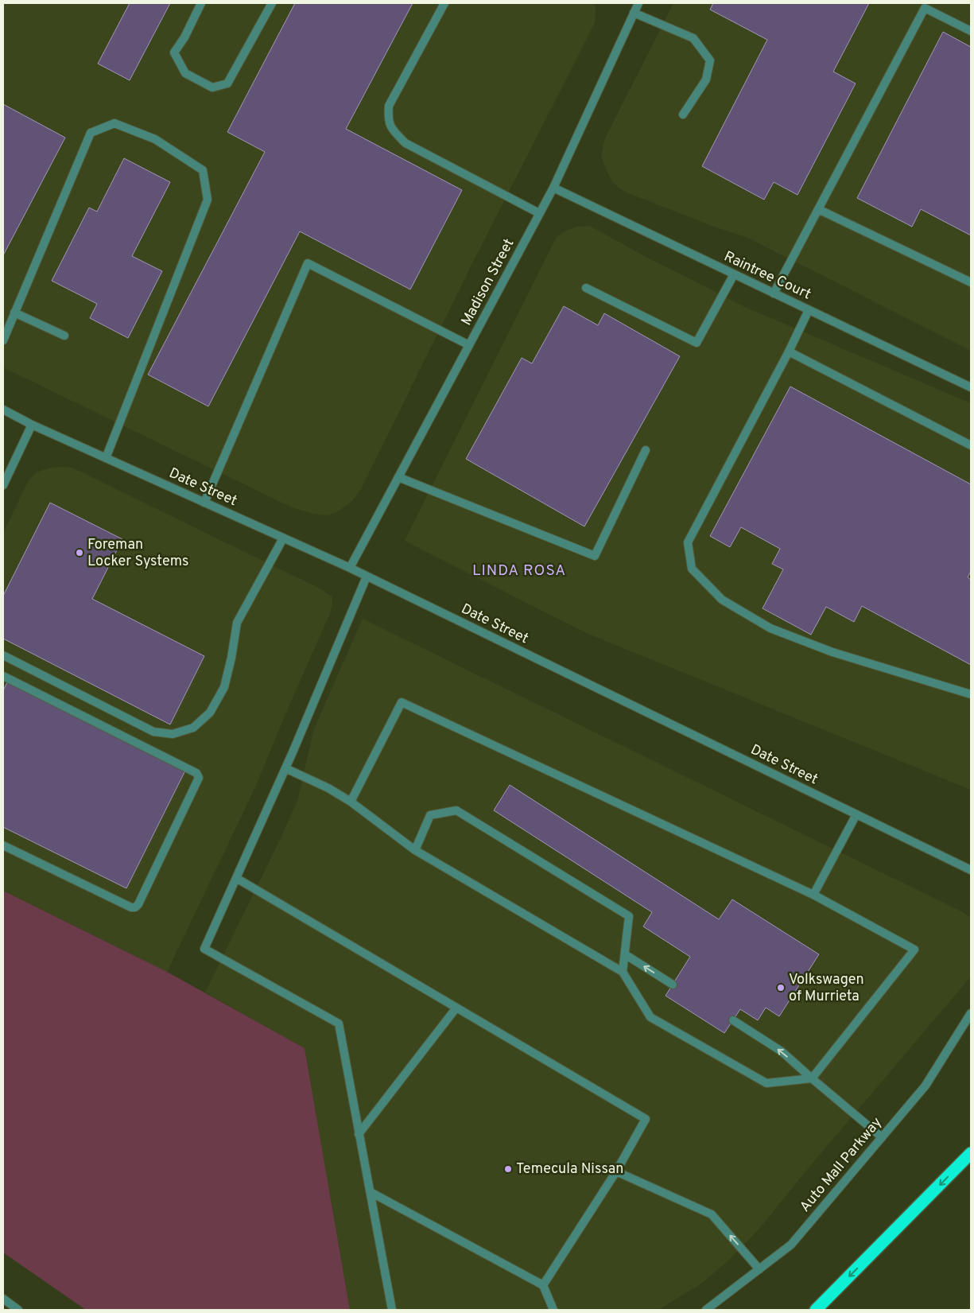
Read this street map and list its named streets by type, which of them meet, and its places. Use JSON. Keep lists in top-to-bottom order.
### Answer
{
  "streets": {
    "street": [
      "Raintree Court",
      "Madison Street",
      "Date Street",
      "Auto Mall Parkway"
    ]
  },
  "crossings": [
    ["Raintree Court", "Madison Street"],
    ["Madison Street", "Date Street"]
  ],
  "districts": ["LINDA ROSA"],
  "places": ["Foreman Locker Systems", "Volkswagen of Murrieta", "Temecula Nissan"]
}
